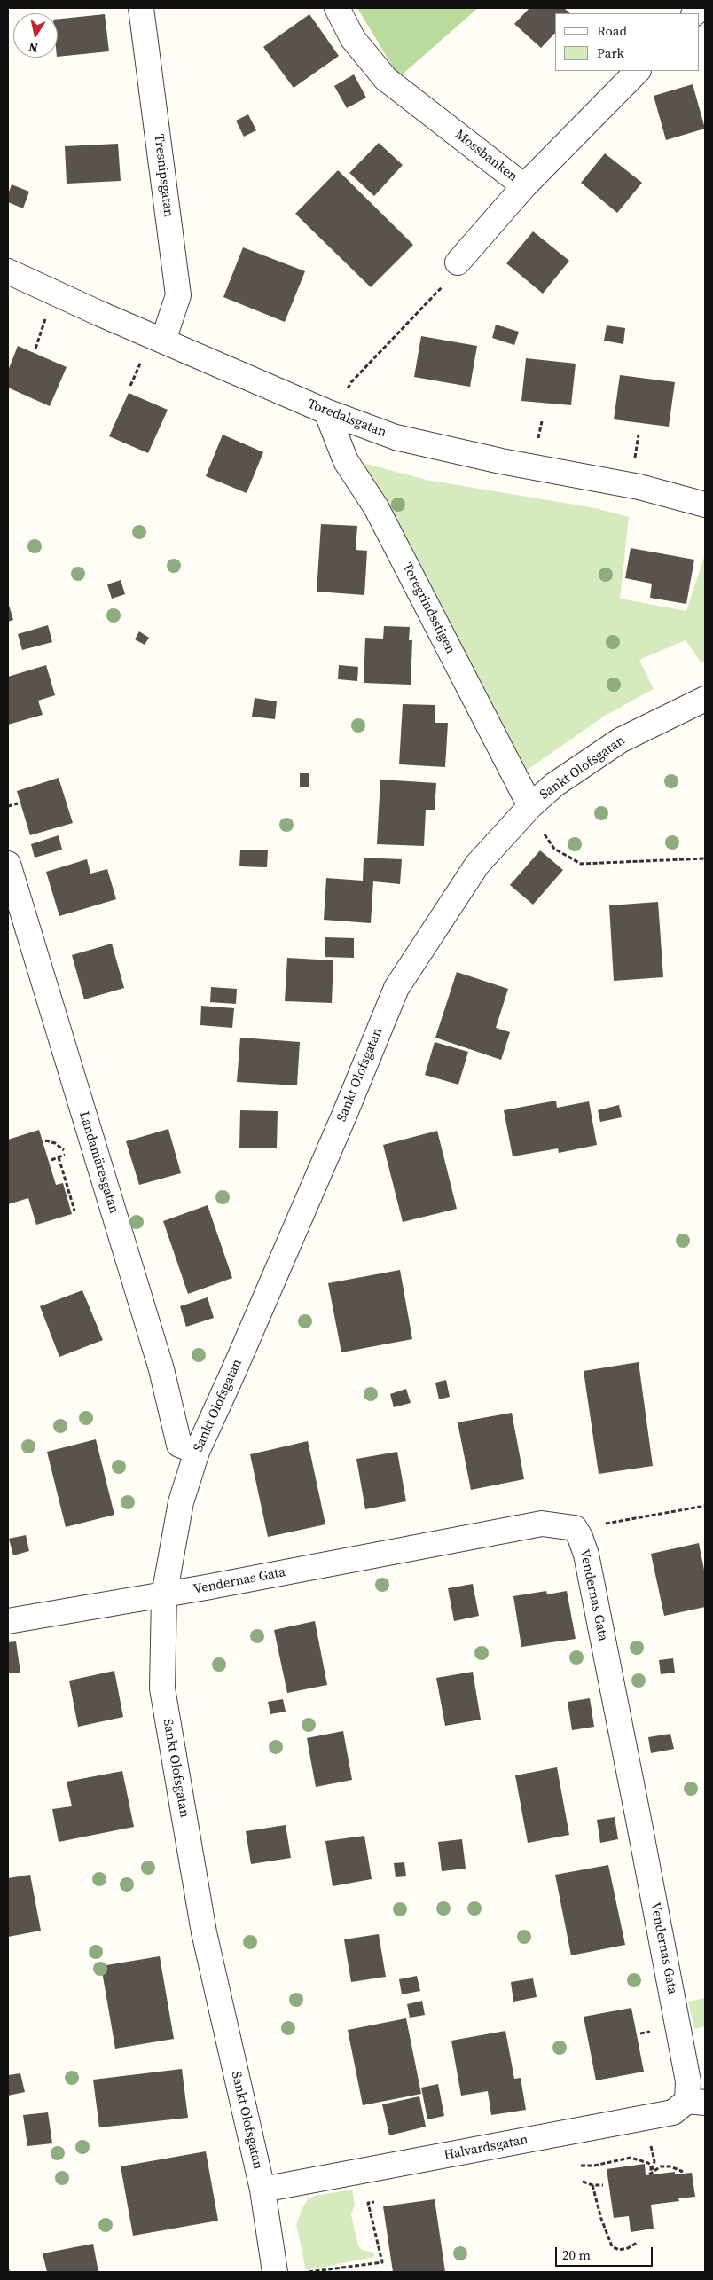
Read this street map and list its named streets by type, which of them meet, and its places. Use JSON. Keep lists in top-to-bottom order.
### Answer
{
  "streets": {
    "street": [
      "Mossbanken",
      "Tresnipsgatan",
      "Toredalsgatan",
      "Toregrindsstigen",
      "Sankt Olofsgatan",
      "Landamäresgatan",
      "Vendernas Gata",
      "Halvardsgatan"
    ]
  },
  "crossings": [
    ["Tresnipsgatan", "Toredalsgatan"],
    ["Toredalsgatan", "Toregrindsstigen"],
    ["Toregrindsstigen", "Sankt Olofsgatan"],
    ["Sankt Olofsgatan", "Landamäresgatan"],
    ["Sankt Olofsgatan", "Vendernas Gata"],
    ["Sankt Olofsgatan", "Halvardsgatan"],
    ["Vendernas Gata", "Halvardsgatan"]
  ],
  "legend": ["Road", "Park"],
  "scale_bar": "20 m",
  "north": "bottom"
}
